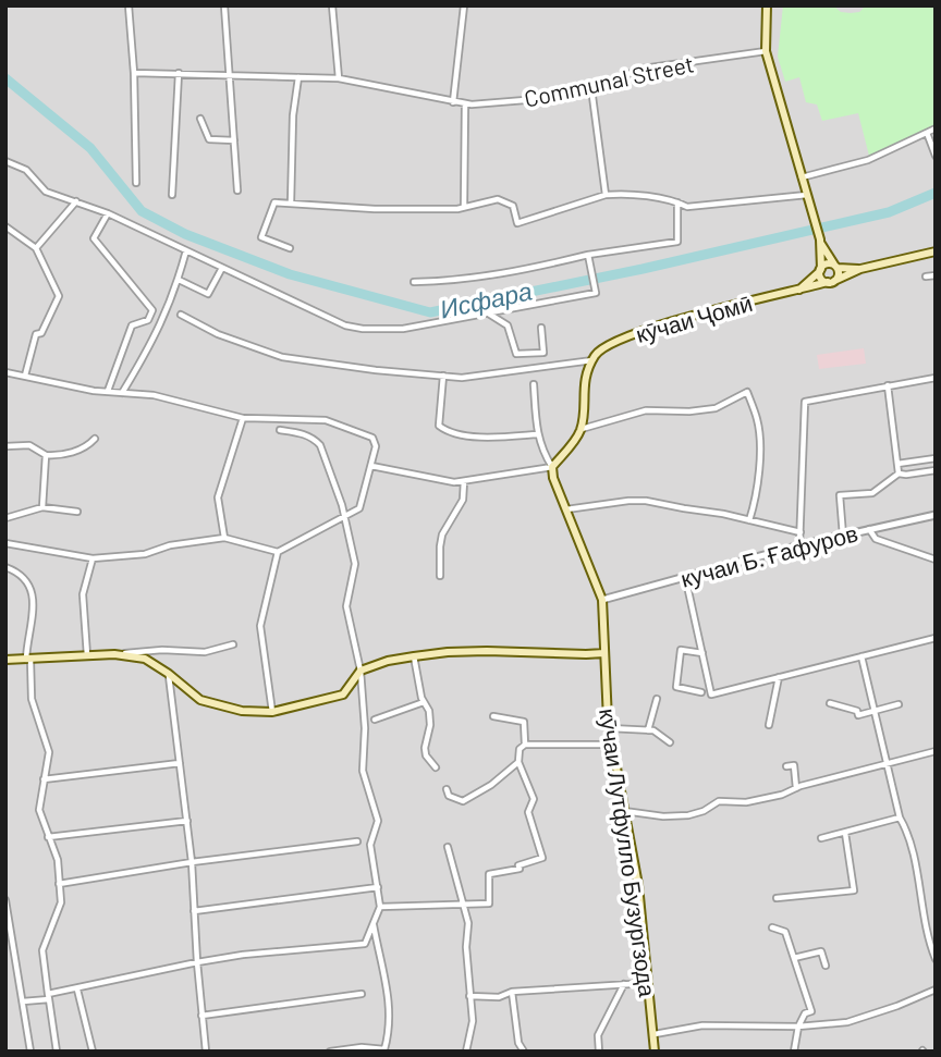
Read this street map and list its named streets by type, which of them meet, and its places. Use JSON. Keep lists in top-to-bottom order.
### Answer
{
  "streets": {
    "main road": ["кӯчаи Ҷомӣ", "кӯчаи Лутфулло Бузургзода"],
    "street": ["Communal Street", "кучаи Б. Ғафуров"]
  },
  "crossings": [
    ["кучаи Б. Ғафуров", "кӯчаи Лутфулло Бузургзода"]
  ],
  "water": ["Исфара"]
}
